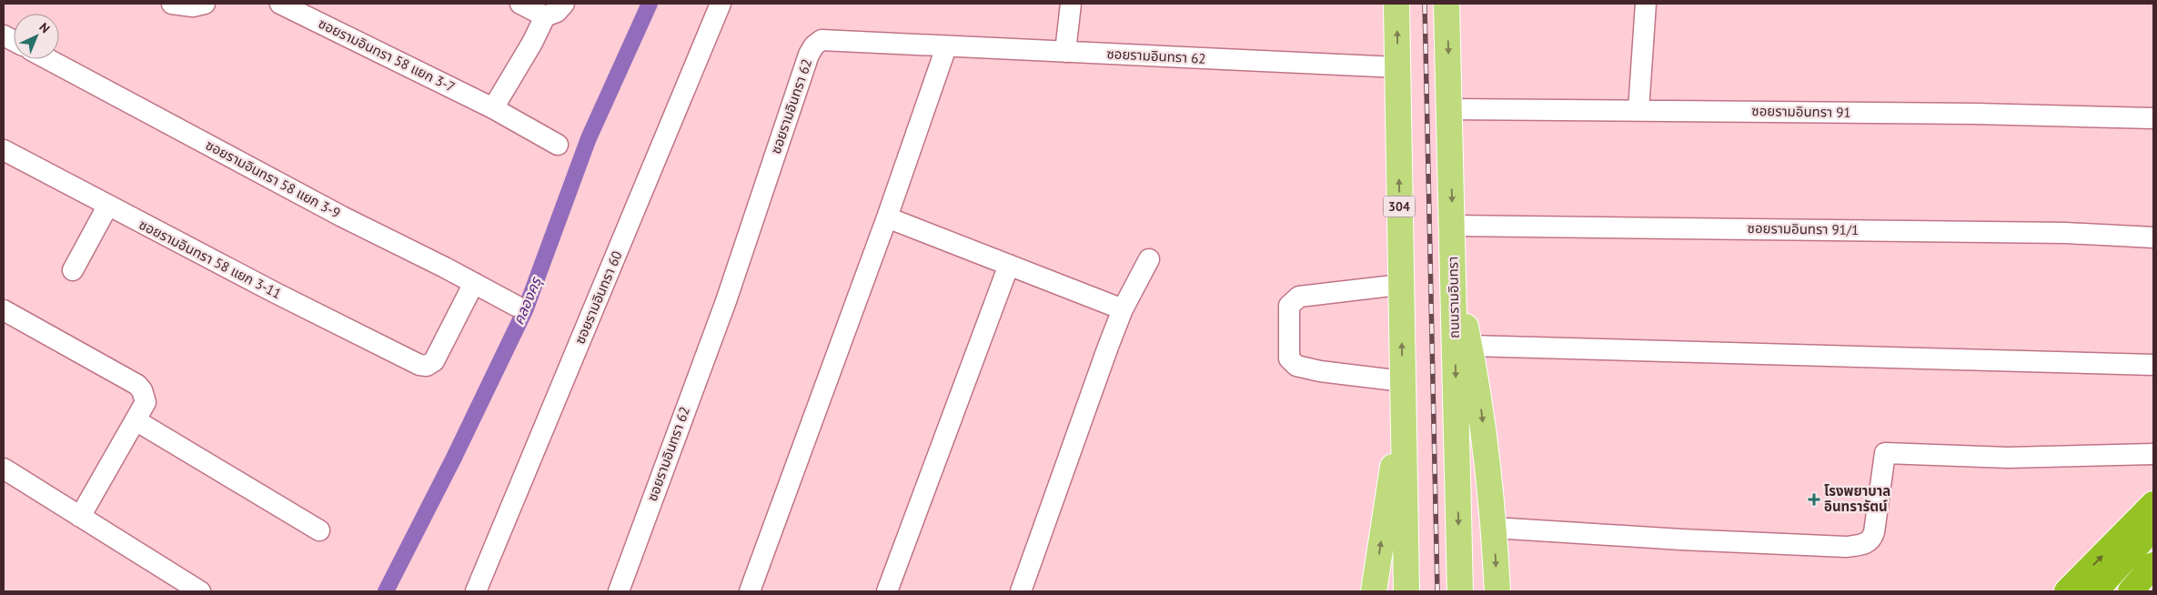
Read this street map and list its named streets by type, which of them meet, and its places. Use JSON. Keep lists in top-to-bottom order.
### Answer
{
  "streets": {
    "main road": ["304", "ถนนรามอินทรา"],
    "street": [
      "ซอยรามอินทรา 58 แยก 3-7",
      "ซอยรามอินทรา 62",
      "ซอยรามอินทรา 91",
      "ซอยรามอินทรา 58 แยก 3-9",
      "ซอยรามอินทรา 91/1",
      "ซอยรามอินทรา 58 แยก 3-11",
      "ซอยรามอินทรา 60"
    ]
  },
  "crossings": [
    ["ซอยรามอินทรา 62", "304"],
    ["ซอยรามอินทรา 91", "ถนนรามอินทรา"],
    ["ซอยรามอินทรา 58 แยก 3-9", "ซอยรามอินทรา 58 แยก 3-11"],
    ["ซอยรามอินทรา 91/1", "ถนนรามอินทรา"]
  ],
  "water": ["คลองครุ"],
  "places": {
    "health": ["โรงพยาบาล อินทรารัตน์"]
  },
  "north": "top right"
}
